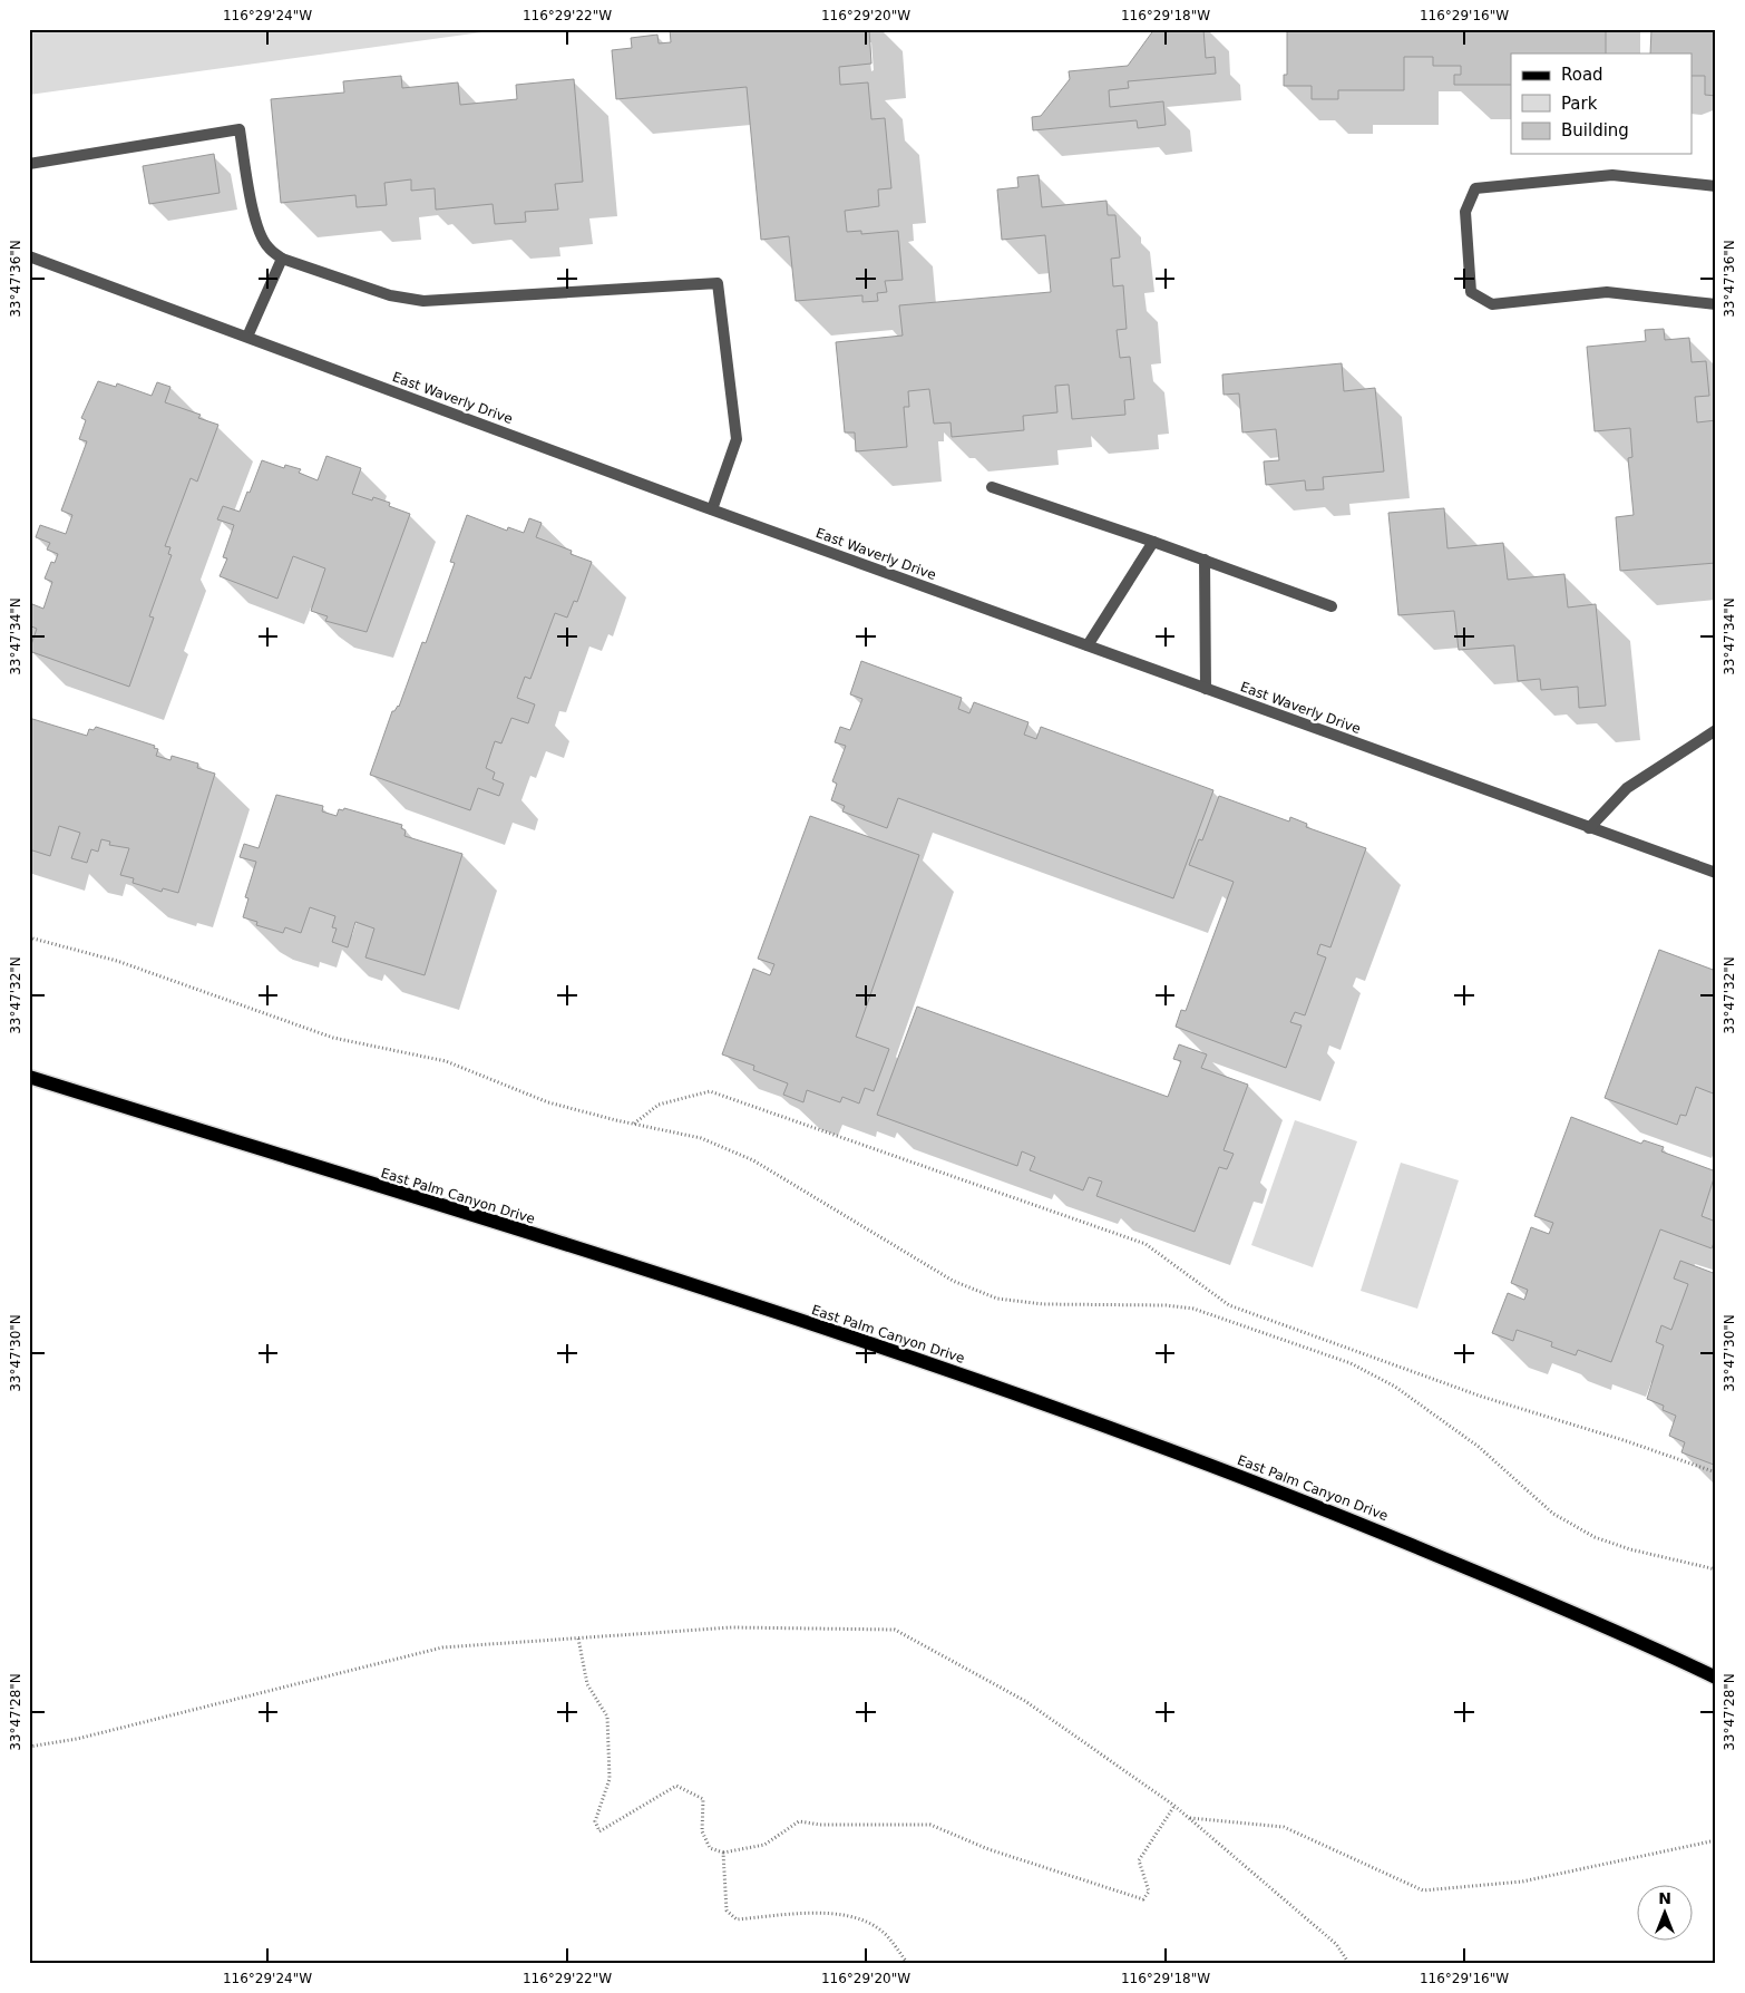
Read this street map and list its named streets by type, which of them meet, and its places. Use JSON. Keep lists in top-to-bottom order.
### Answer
{
  "streets": {
    "main road": ["East Palm Canyon Drive"],
    "street": ["East Waverly Drive"]
  },
  "legend": ["Road", "Park", "Building"],
  "north": "top",
  "coordinates": [
    "116°29'24\"W",
    "116°29'22\"W",
    "116°29'20\"W",
    "116°29'18\"W",
    "116°29'16\"W",
    "33°47'36\"N",
    "33°47'34\"N",
    "33°47'32\"N",
    "33°47'30\"N",
    "33°47'28\"N"
  ]
}
